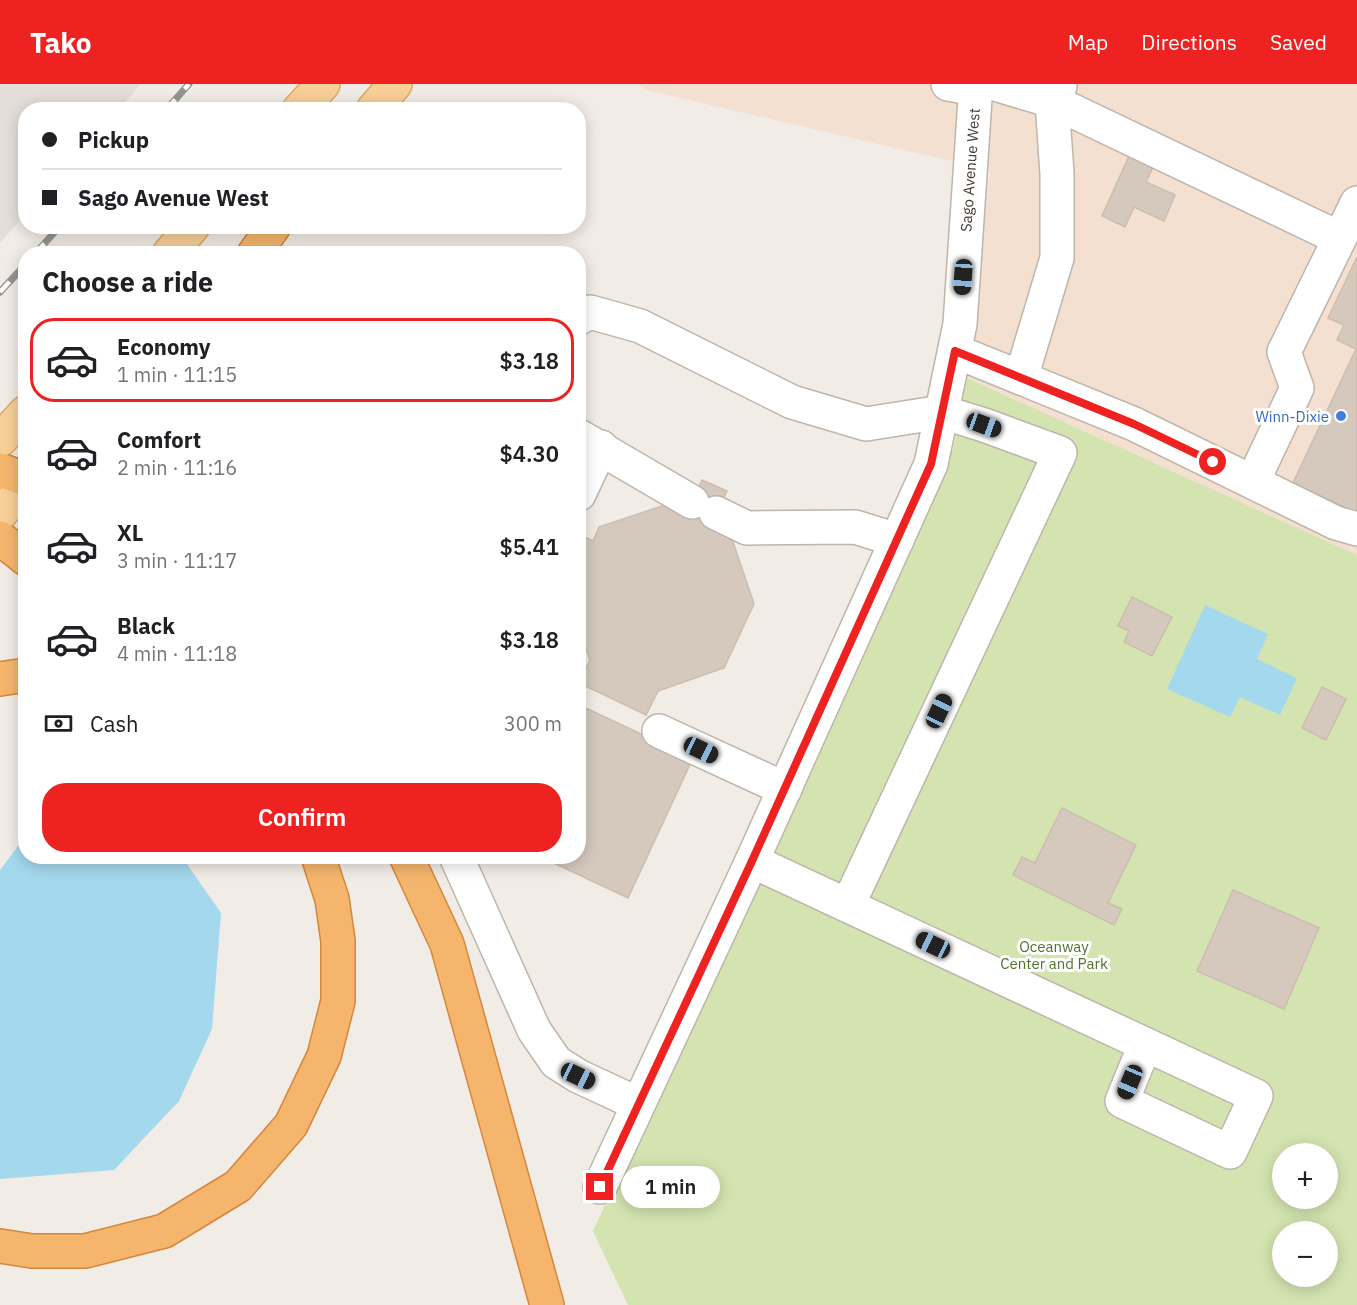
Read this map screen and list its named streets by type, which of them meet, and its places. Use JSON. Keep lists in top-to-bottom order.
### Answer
{
  "streets": {
    "street": ["Sago Avenue West"]
  },
  "parks": ["Oceanway Center and Park"],
  "places": ["Winn-Dixie"],
  "page": {
    "header": "Tako",
    "nav": ["Map", "Directions", "Saved"],
    "banner": ["Pickup", "Sago Avenue West"],
    "heading": "Choose a ride",
    "list": [
      {
        "name": "Economy",
        "note": "1 min · 11:15",
        "value": "$3.18"
      },
      {
        "name": "Comfort",
        "note": "2 min · 11:16",
        "value": "$4.30"
      },
      {
        "name": "XL",
        "note": "3 min · 11:17",
        "value": "$5.41"
      },
      {
        "name": "Black",
        "note": "4 min · 11:18",
        "value": "$3.18"
      }
    ],
    "pay": ["Cash", "300 m"],
    "buttons": "Confirm",
    "map_buttons": ["+", "−"],
    "bubble": "1 min"
  }
}
